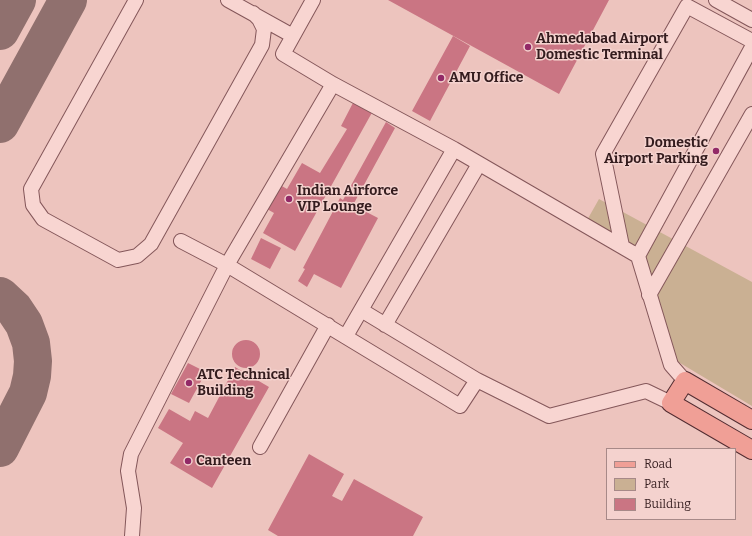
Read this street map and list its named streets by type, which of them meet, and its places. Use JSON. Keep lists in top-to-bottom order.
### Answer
{
  "places": [
    "Ahmedabad Airport Domestic Terminal",
    "AMU Office",
    "Domestic Airport Parking",
    "Indian Airforce VIP Lounge",
    "ATC Technical Building",
    "Canteen"
  ],
  "legend": ["Road", "Park", "Building"]
}
